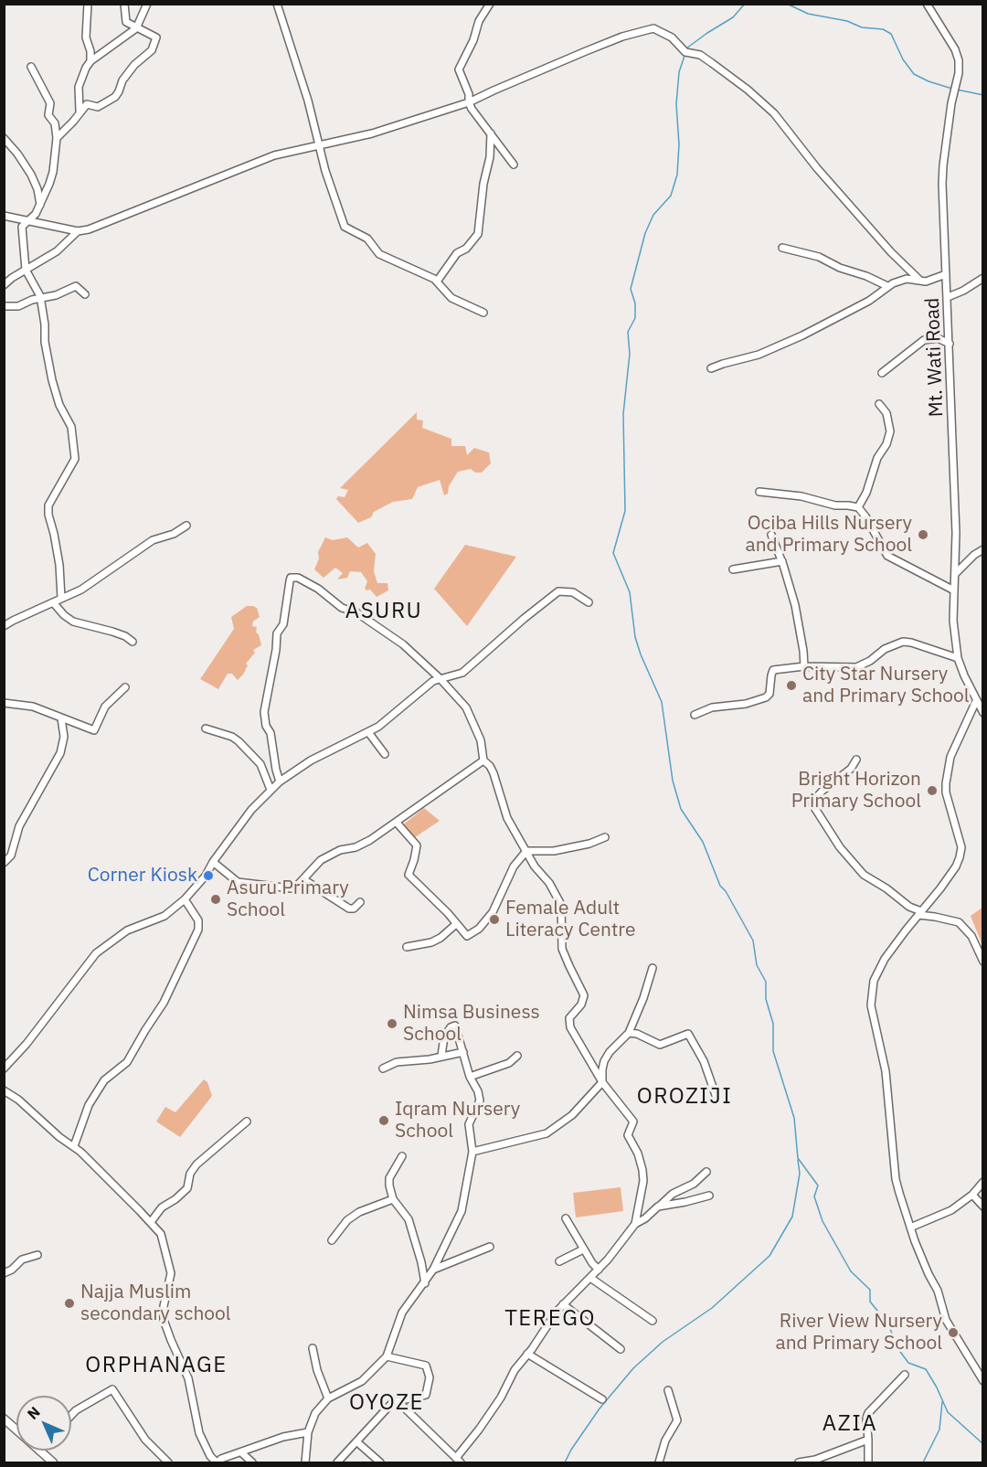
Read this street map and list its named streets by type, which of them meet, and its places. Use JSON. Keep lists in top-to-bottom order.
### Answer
{
  "streets": {
    "street": ["Mt. Wati Road"]
  },
  "districts": [
    "ASURU",
    "OROZIJI",
    "TEREGO",
    "ORPHANAGE",
    "OYOZE",
    "AZIA"
  ],
  "places": [
    "Ociba Hills Nursery and Primary School",
    "City Star Nursery and Primary School",
    "Bright Horizon Primary School",
    "Corner Kiosk",
    "Asuru Primary School",
    "Female Adult Literacy Centre",
    "Nimsa Business School",
    "Iqram Nursery School",
    "Najja Muslim secondary school",
    "River View Nursery and Primary School"
  ],
  "north": "top left"
}
